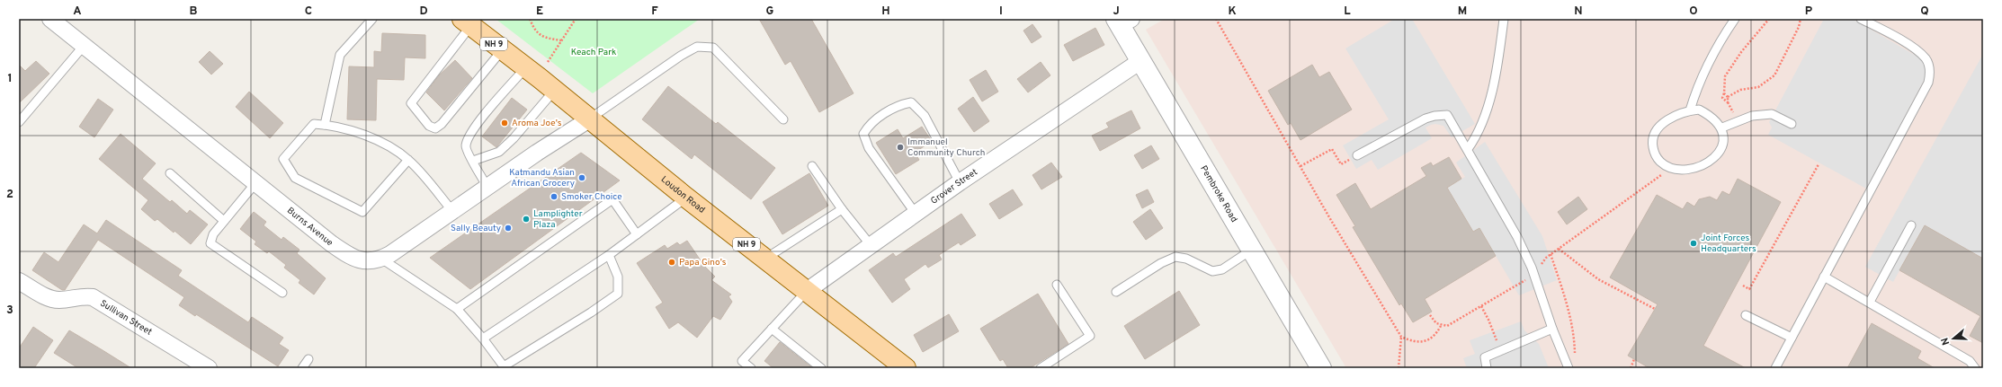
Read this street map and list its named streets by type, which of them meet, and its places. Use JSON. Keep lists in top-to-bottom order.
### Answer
{
  "streets": {
    "main road": ["NH 9", "Loudon Road"],
    "street": [
      "Grover Street",
      "Pembroke Road",
      "Burns Avenue",
      "Sullivan Street"
    ]
  },
  "crossings": [
    ["Grover Street", "Pembroke Road"],
    ["Grover Street", "Loudon Road"],
    ["Loudon Road", "Burns Avenue"]
  ],
  "parks": ["Keach Park"],
  "places": [
    "Aroma Joe's",
    "Immanuel Community Church",
    "Katmandu Asian African Grocery",
    "Smoker Choice",
    "Lamplighter Plaza",
    "Sally Beauty",
    "Joint Forces Headquarters",
    "Papa Gino's"
  ],
  "north": "left",
  "grid": {
    "columns": [
      "A",
      "B",
      "C",
      "D",
      "E",
      "F",
      "G",
      "H",
      "I",
      "J",
      "K",
      "L",
      "M",
      "N",
      "O",
      "P",
      "Q"
    ],
    "rows": ["1", "2", "3"]
  }
}
